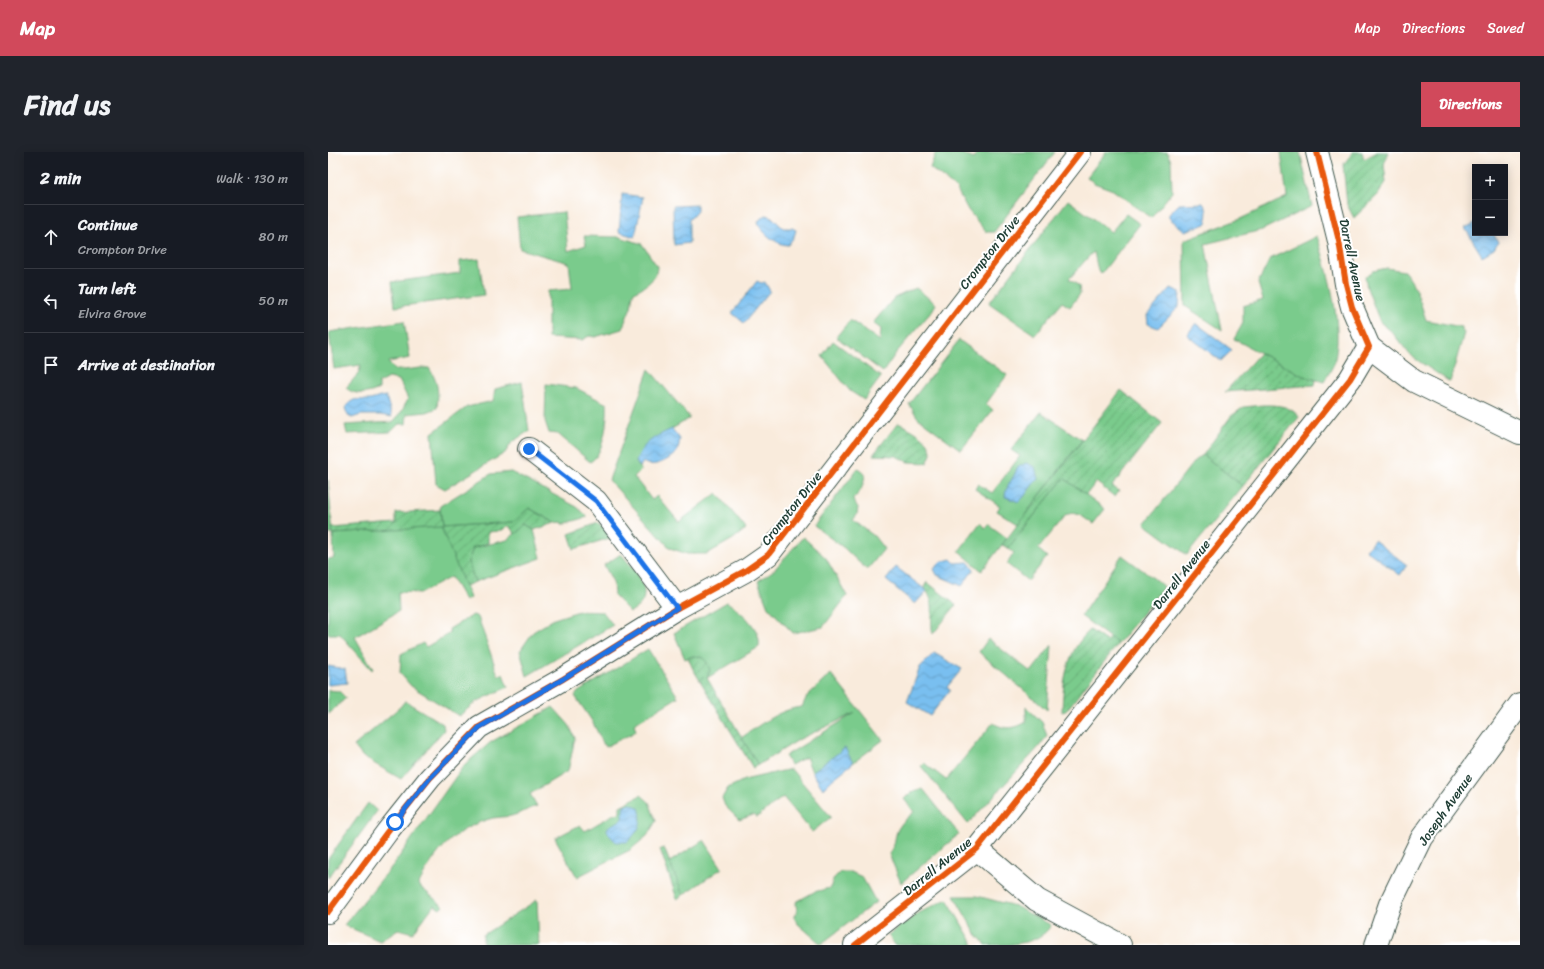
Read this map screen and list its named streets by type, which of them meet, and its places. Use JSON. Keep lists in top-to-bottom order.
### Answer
{
  "streets": {
    "street": ["Crompton Drive", "Darrell Avenue", "Joseph Avenue"]
  },
  "page": {
    "header": "Map",
    "nav": ["Map", "Directions", "Saved"],
    "title": "Find us",
    "buttons": "Directions",
    "heading": ["2 min", "Walk · 130 m"],
    "map_buttons": ["+", "−"],
    "list": [
      ["Continue", "Crompton Drive", "80 m"],
      ["Turn left", "Elvira Grove", "50 m"],
      "Arrive at destination"
    ]
  }
}
